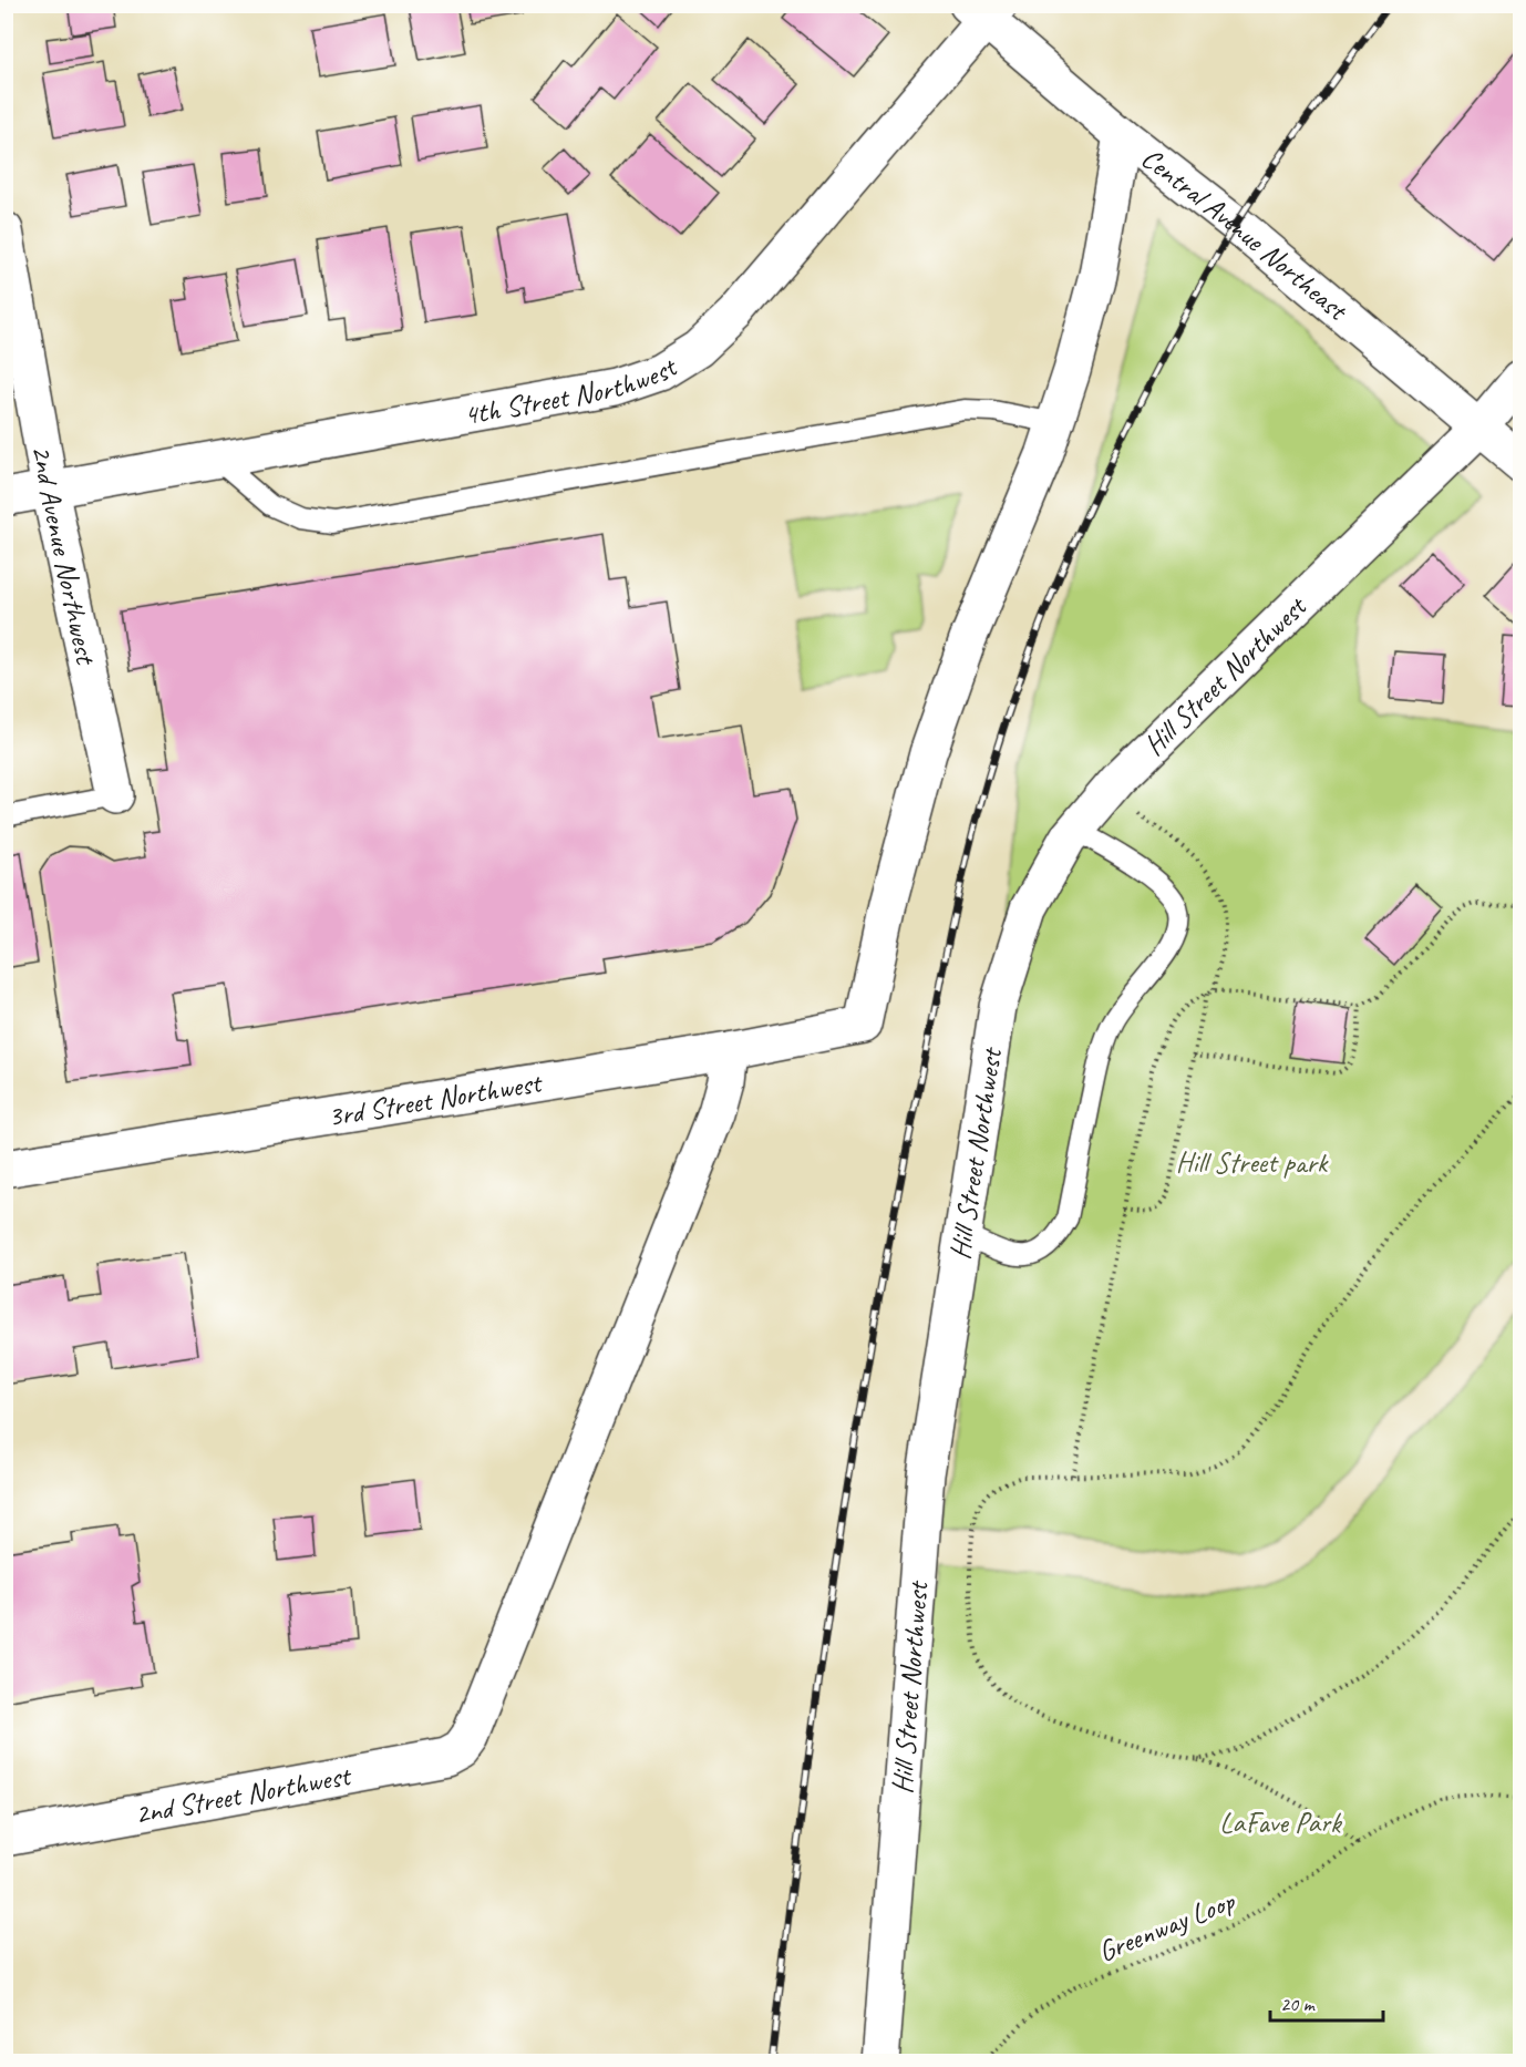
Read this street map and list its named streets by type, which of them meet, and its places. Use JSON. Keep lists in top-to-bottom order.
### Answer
{
  "streets": {
    "street": [
      "Central Avenue Northeast",
      "4th Street Northwest",
      "2nd Avenue Northwest",
      "Hill Street Northwest",
      "3rd Street Northwest",
      "2nd Street Northwest"
    ],
    "path": ["Greenway Loop"]
  },
  "crossings": [
    ["Central Avenue Northeast", "4th Street Northwest"],
    ["Central Avenue Northeast", "Hill Street Northwest"],
    ["4th Street Northwest", "2nd Avenue Northwest"],
    ["3rd Street Northwest", "2nd Street Northwest"]
  ],
  "parks": ["Hill Street park", "LaFave Park"],
  "scale_bar": "20 m"
}
